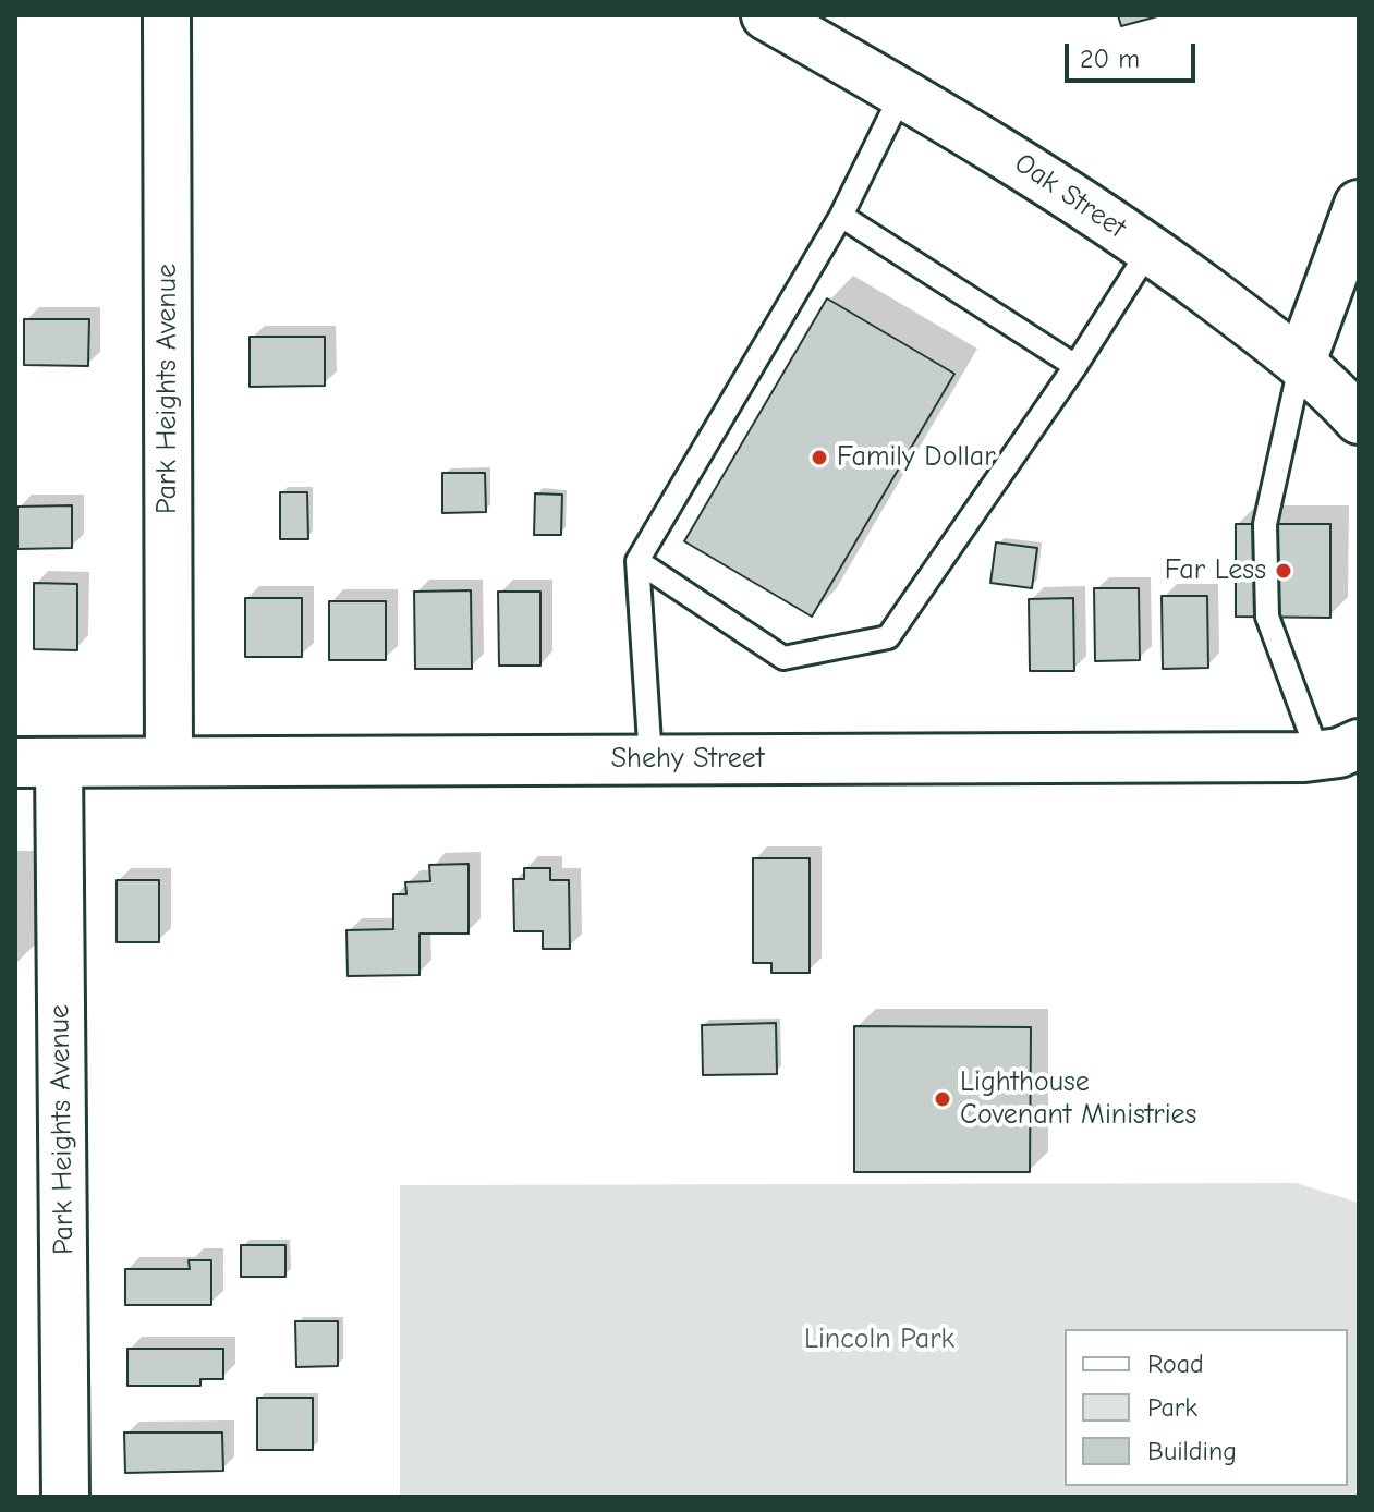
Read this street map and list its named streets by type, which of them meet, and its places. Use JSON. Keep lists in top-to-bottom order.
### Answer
{
  "streets": {
    "main road": ["Oak Street", "Shehy Street"],
    "street": ["Park Heights Avenue"]
  },
  "crossings": [
    ["Park Heights Avenue", "Shehy Street"]
  ],
  "parks": ["Lincoln Park"],
  "places": ["Family Dollar", "Far Less", "Lighthouse Covenant Ministries"],
  "legend": ["Road", "Park", "Building"],
  "scale_bar": "20 m"
}
